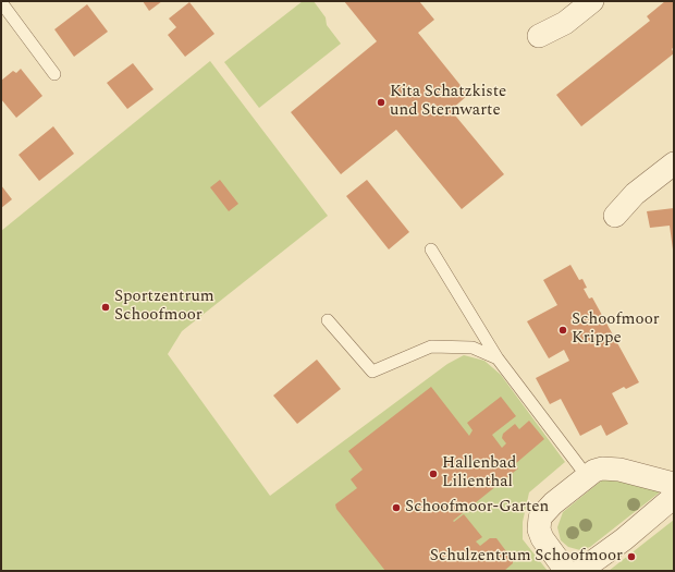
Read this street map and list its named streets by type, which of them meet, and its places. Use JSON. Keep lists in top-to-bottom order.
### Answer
{
  "places": [
    "Kita Schatzkiste und Sternwarte",
    "Sportzentrum Schoofmoor",
    "Schoofmoor Krippe",
    "Hallenbad Lilienthal",
    "Schoofmoor-Garten",
    "Schulzentrum Schoofmoor"
  ]
}
